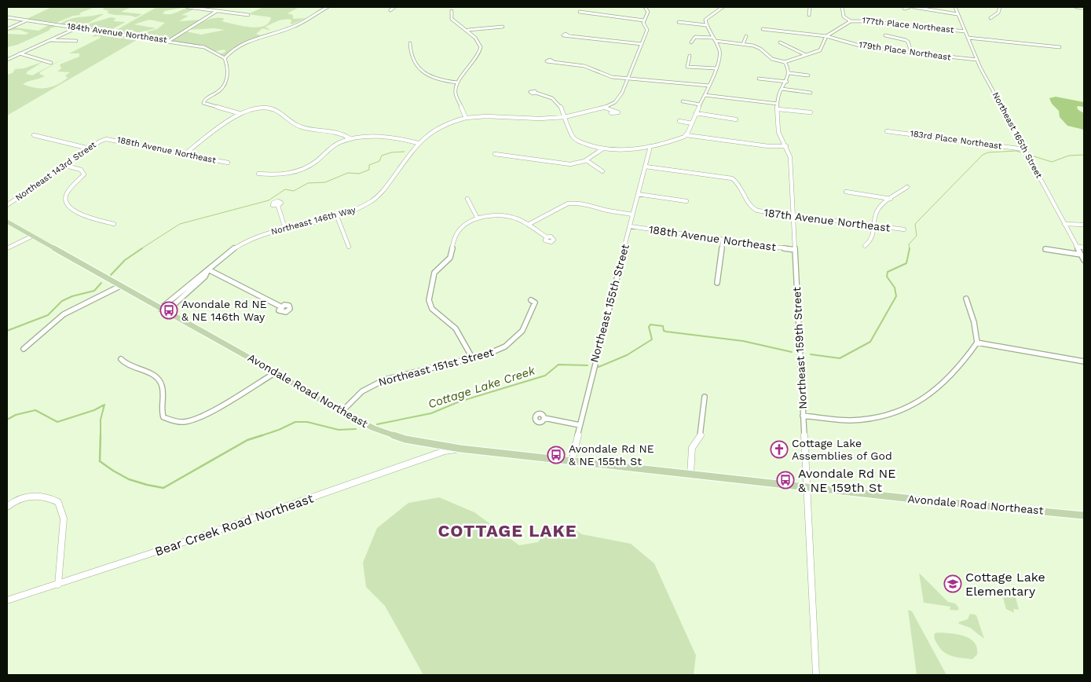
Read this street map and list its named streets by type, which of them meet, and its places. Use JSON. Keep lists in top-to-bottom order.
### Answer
{
  "streets": {
    "main road": ["Avondale Road Northeast"],
    "street": [
      "177th Place Northeast",
      "184th Avenue Northeast",
      "179th Place Northeast",
      "Northeast 165th Street",
      "183rd Place Northeast",
      "188th Avenue Northeast",
      "Northeast 143rd Street",
      "187th Avenue Northeast",
      "Northeast 146th Way",
      "Northeast 155th Street",
      "Northeast 159th Street",
      "Northeast 151st Street",
      "Bear Creek Road Northeast"
    ]
  },
  "crossings": [
    ["177th Place Northeast", "Northeast 165th Street"],
    ["179th Place Northeast", "Northeast 165th Street"],
    ["Northeast 165th Street", "183rd Place Northeast"],
    ["188th Avenue Northeast", "Northeast 143rd Street"],
    ["188th Avenue Northeast", "Northeast 155th Street"],
    ["188th Avenue Northeast", "Northeast 159th Street"],
    ["187th Avenue Northeast", "Northeast 155th Street"],
    ["187th Avenue Northeast", "Northeast 159th Street"],
    ["Northeast 146th Way", "Avondale Road Northeast"],
    ["Northeast 155th Street", "Avondale Road Northeast"],
    ["Northeast 159th Street", "Avondale Road Northeast"],
    ["Northeast 151st Street", "Avondale Road Northeast"],
    ["Avondale Road Northeast", "Bear Creek Road Northeast"]
  ],
  "districts": ["COTTAGE LAKE"],
  "water": ["Cottage Lake Creek"],
  "places": {
    "bus stop": ["Avondale Rd NE & NE 146th Way", "Avondale Rd NE & NE 155th St", "Avondale Rd NE & NE 159th St"],
    "church": ["Cottage Lake Assemblies of God"],
    "school or university": ["Cottage Lake Elementary"]
  }
}
